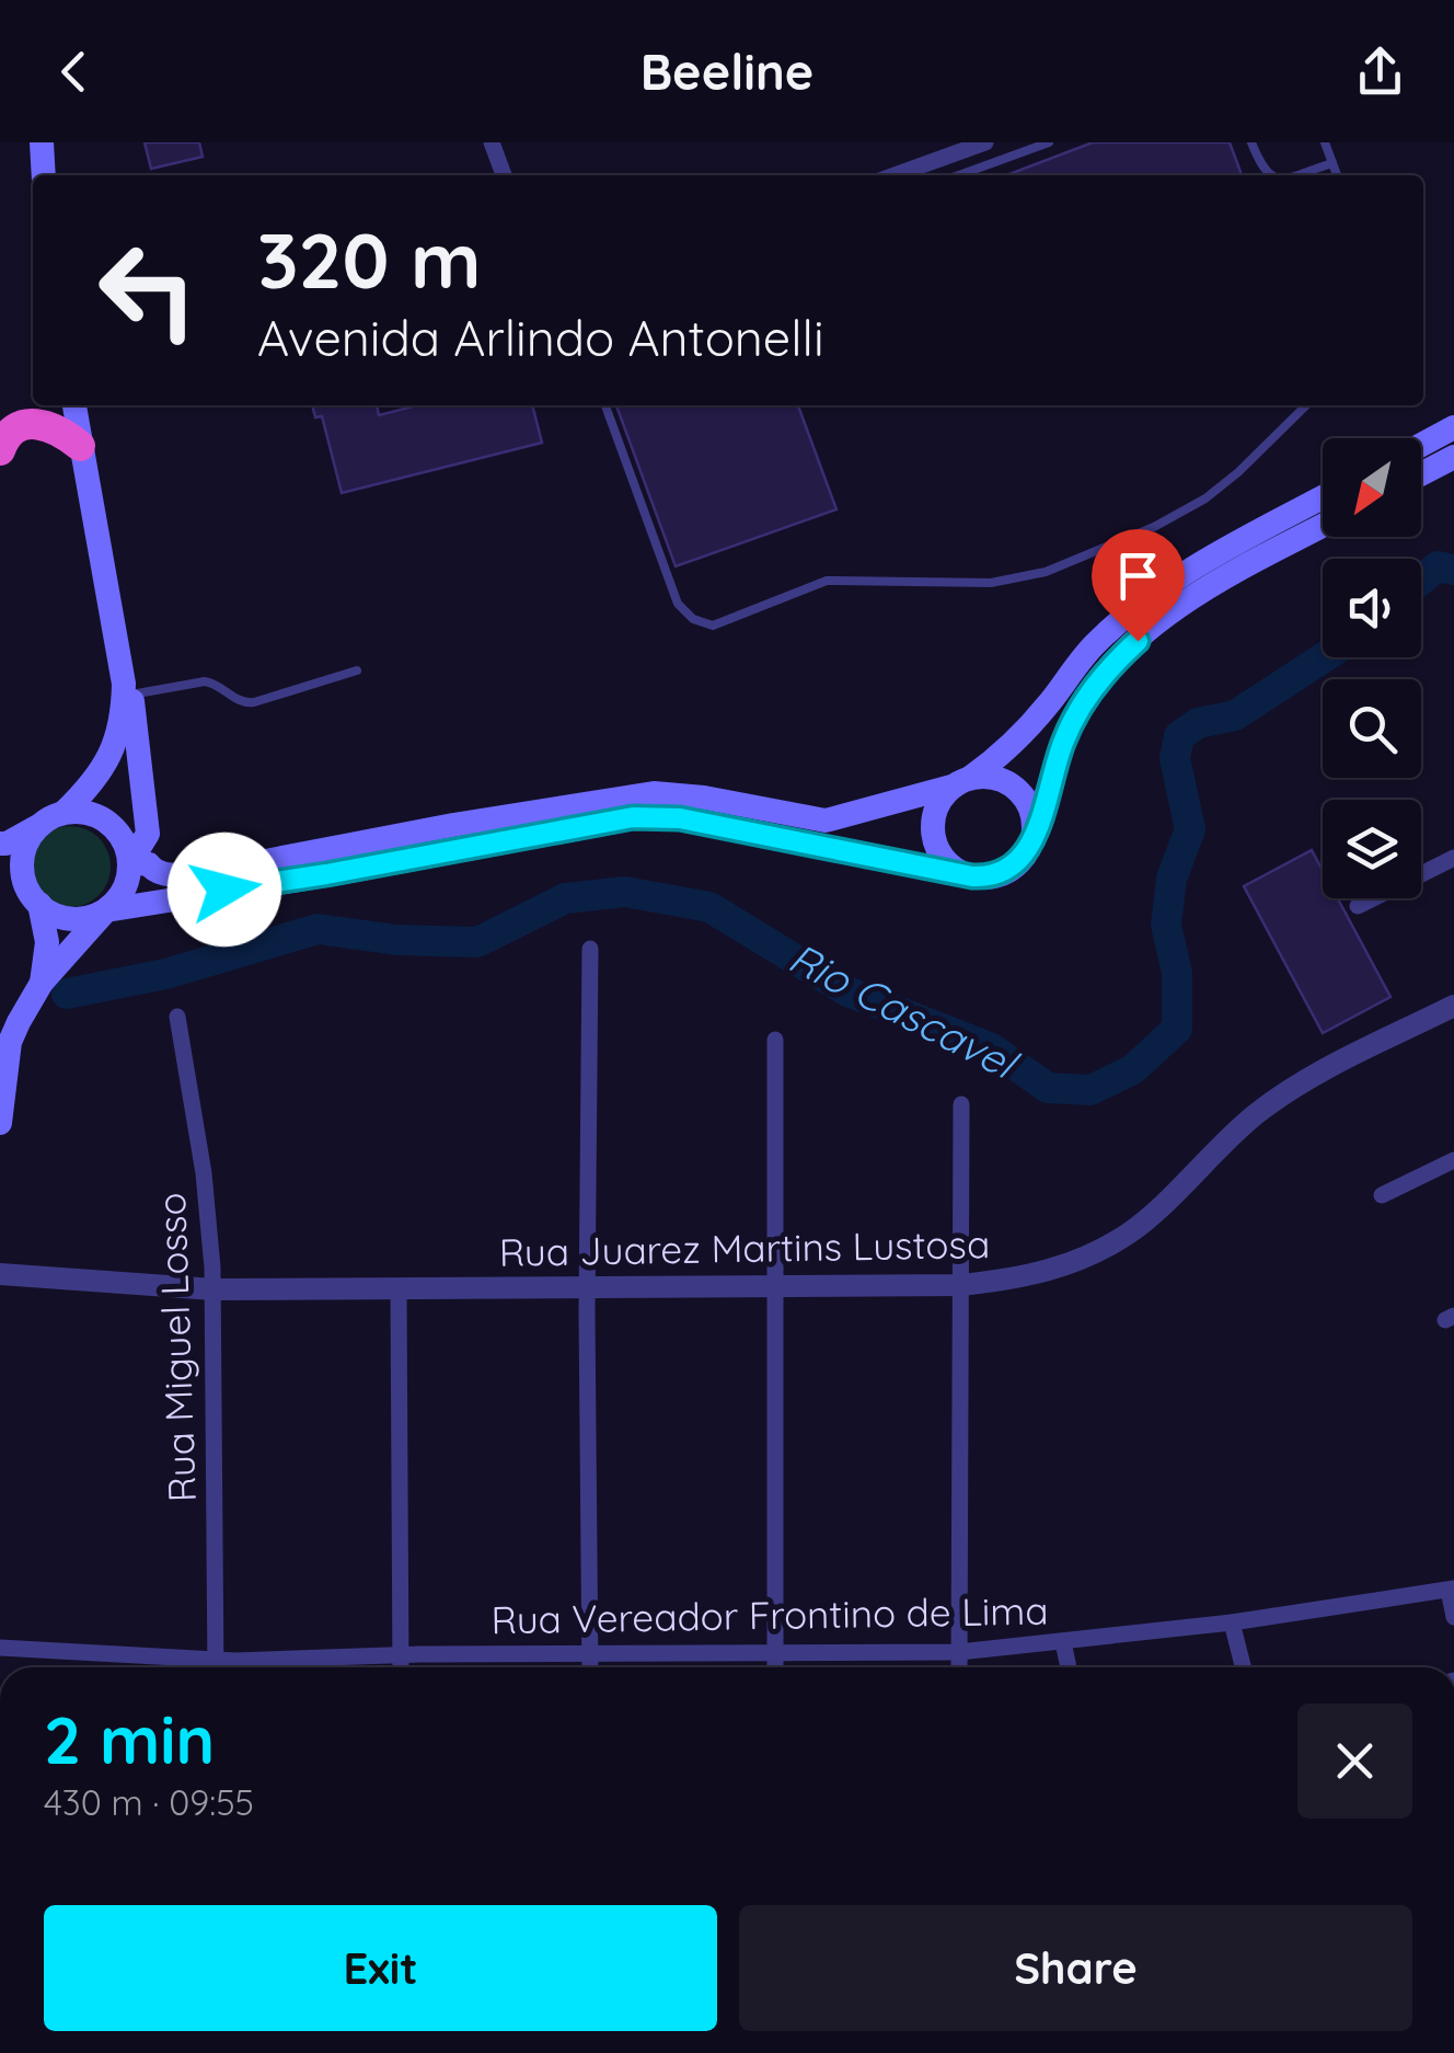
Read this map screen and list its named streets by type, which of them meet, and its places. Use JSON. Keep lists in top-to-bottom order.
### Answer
{
  "streets": {
    "street": ["Rua Juarez Martins Lustosa", "Rua Miguel Losso", "Rua Vereador Frontino de Lima"]
  },
  "crossings": [
    ["Rua Juarez Martins Lustosa", "Rua Miguel Losso"]
  ],
  "water": ["Rio Cascavel"],
  "north": "bottom left",
  "page": {
    "header": "Beeline",
    "turn": ["320 m", "Avenida Arlindo Antonelli"],
    "heading": ["2 min", "430 m · 09:55"],
    "buttons": ["Exit", "Share"]
  }
}
